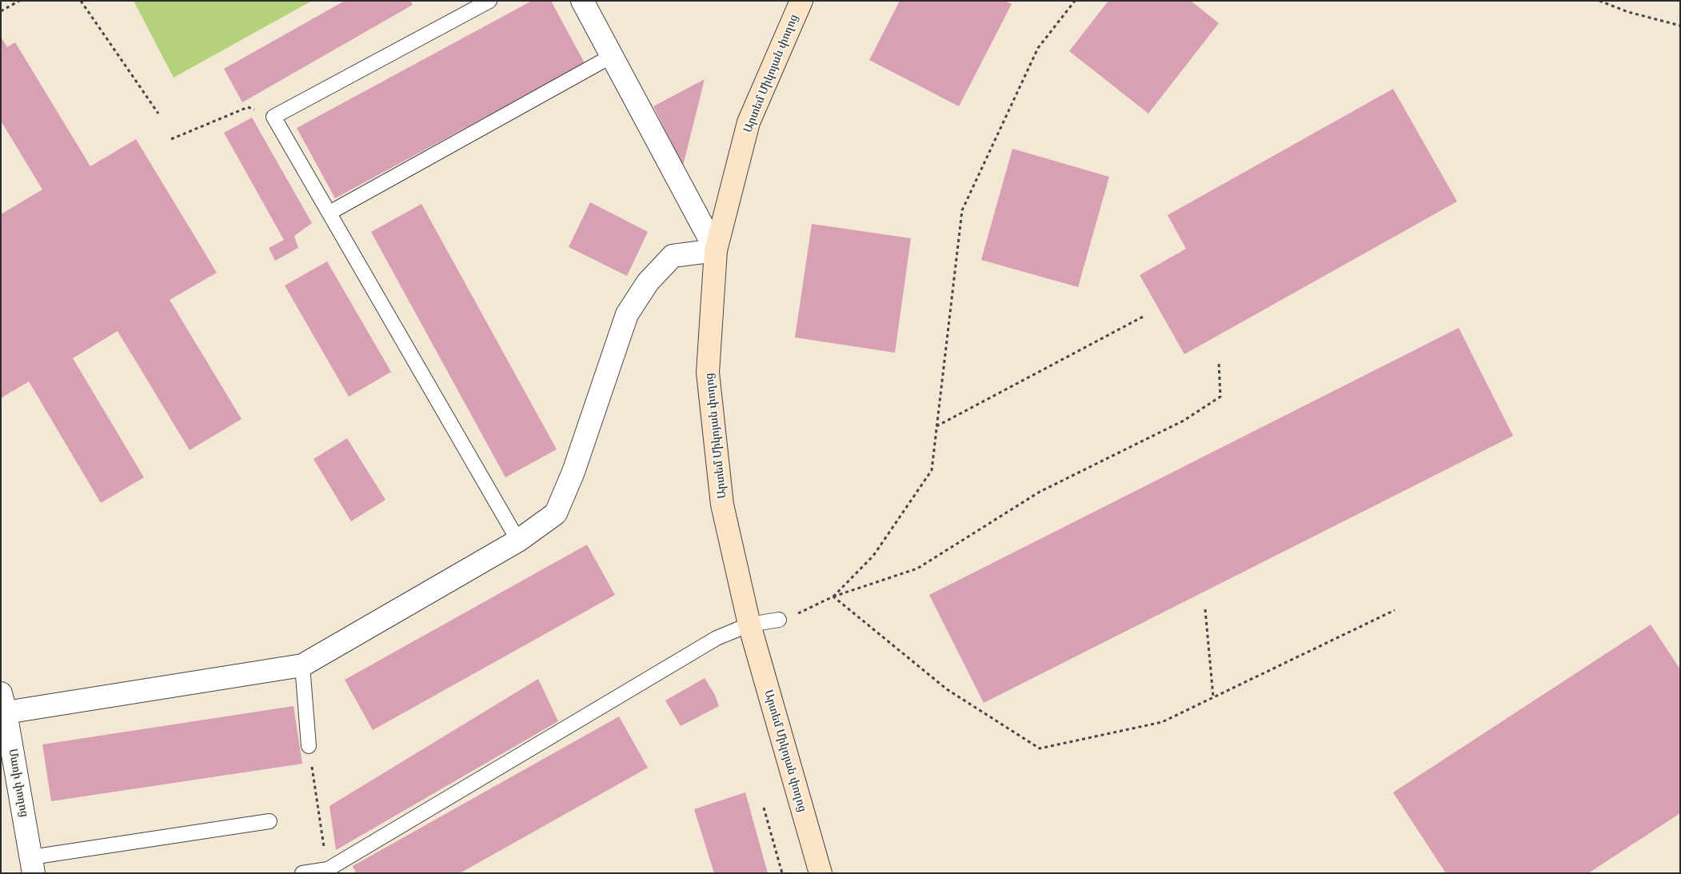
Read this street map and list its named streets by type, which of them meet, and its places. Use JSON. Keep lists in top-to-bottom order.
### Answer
{
  "streets": {
    "main road": ["Արտեմ Միկոյան փողոց"],
    "street": ["Մառի փողոց"]
  }
}
